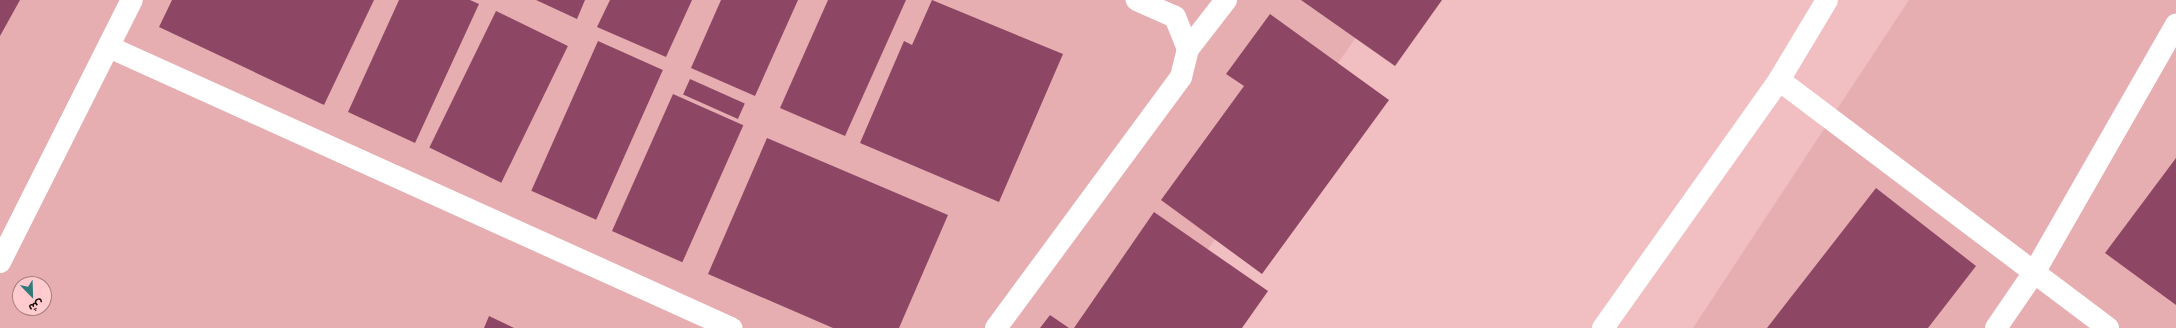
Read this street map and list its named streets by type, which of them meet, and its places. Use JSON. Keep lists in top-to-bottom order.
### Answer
{
  "north": "bottom right"
}
